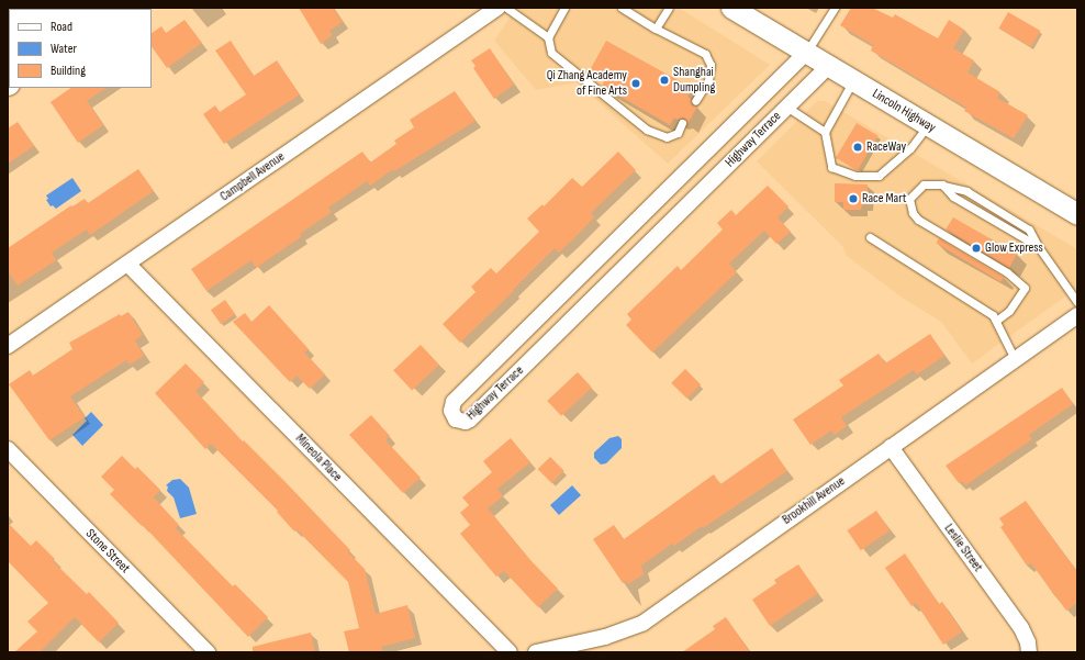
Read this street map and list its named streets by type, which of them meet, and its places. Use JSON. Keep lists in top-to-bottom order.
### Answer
{
  "streets": {
    "main road": ["Lincoln Highway"],
    "street": [
      "Highway Terrace",
      "Campbell Avenue",
      "Mineola Place",
      "Brookhill Avenue",
      "Leslie Street",
      "Stone Street"
    ]
  },
  "crossings": [
    ["Lincoln Highway", "Highway Terrace"],
    ["Campbell Avenue", "Mineola Place"],
    ["Brookhill Avenue", "Leslie Street"]
  ],
  "places": [
    "Shanghai Dumpling",
    "Qi Zhang Academy of Fine Arts",
    "RaceWay",
    "Race Mart",
    "Glow Express"
  ],
  "legend": ["Road", "Water", "Building"]
}
